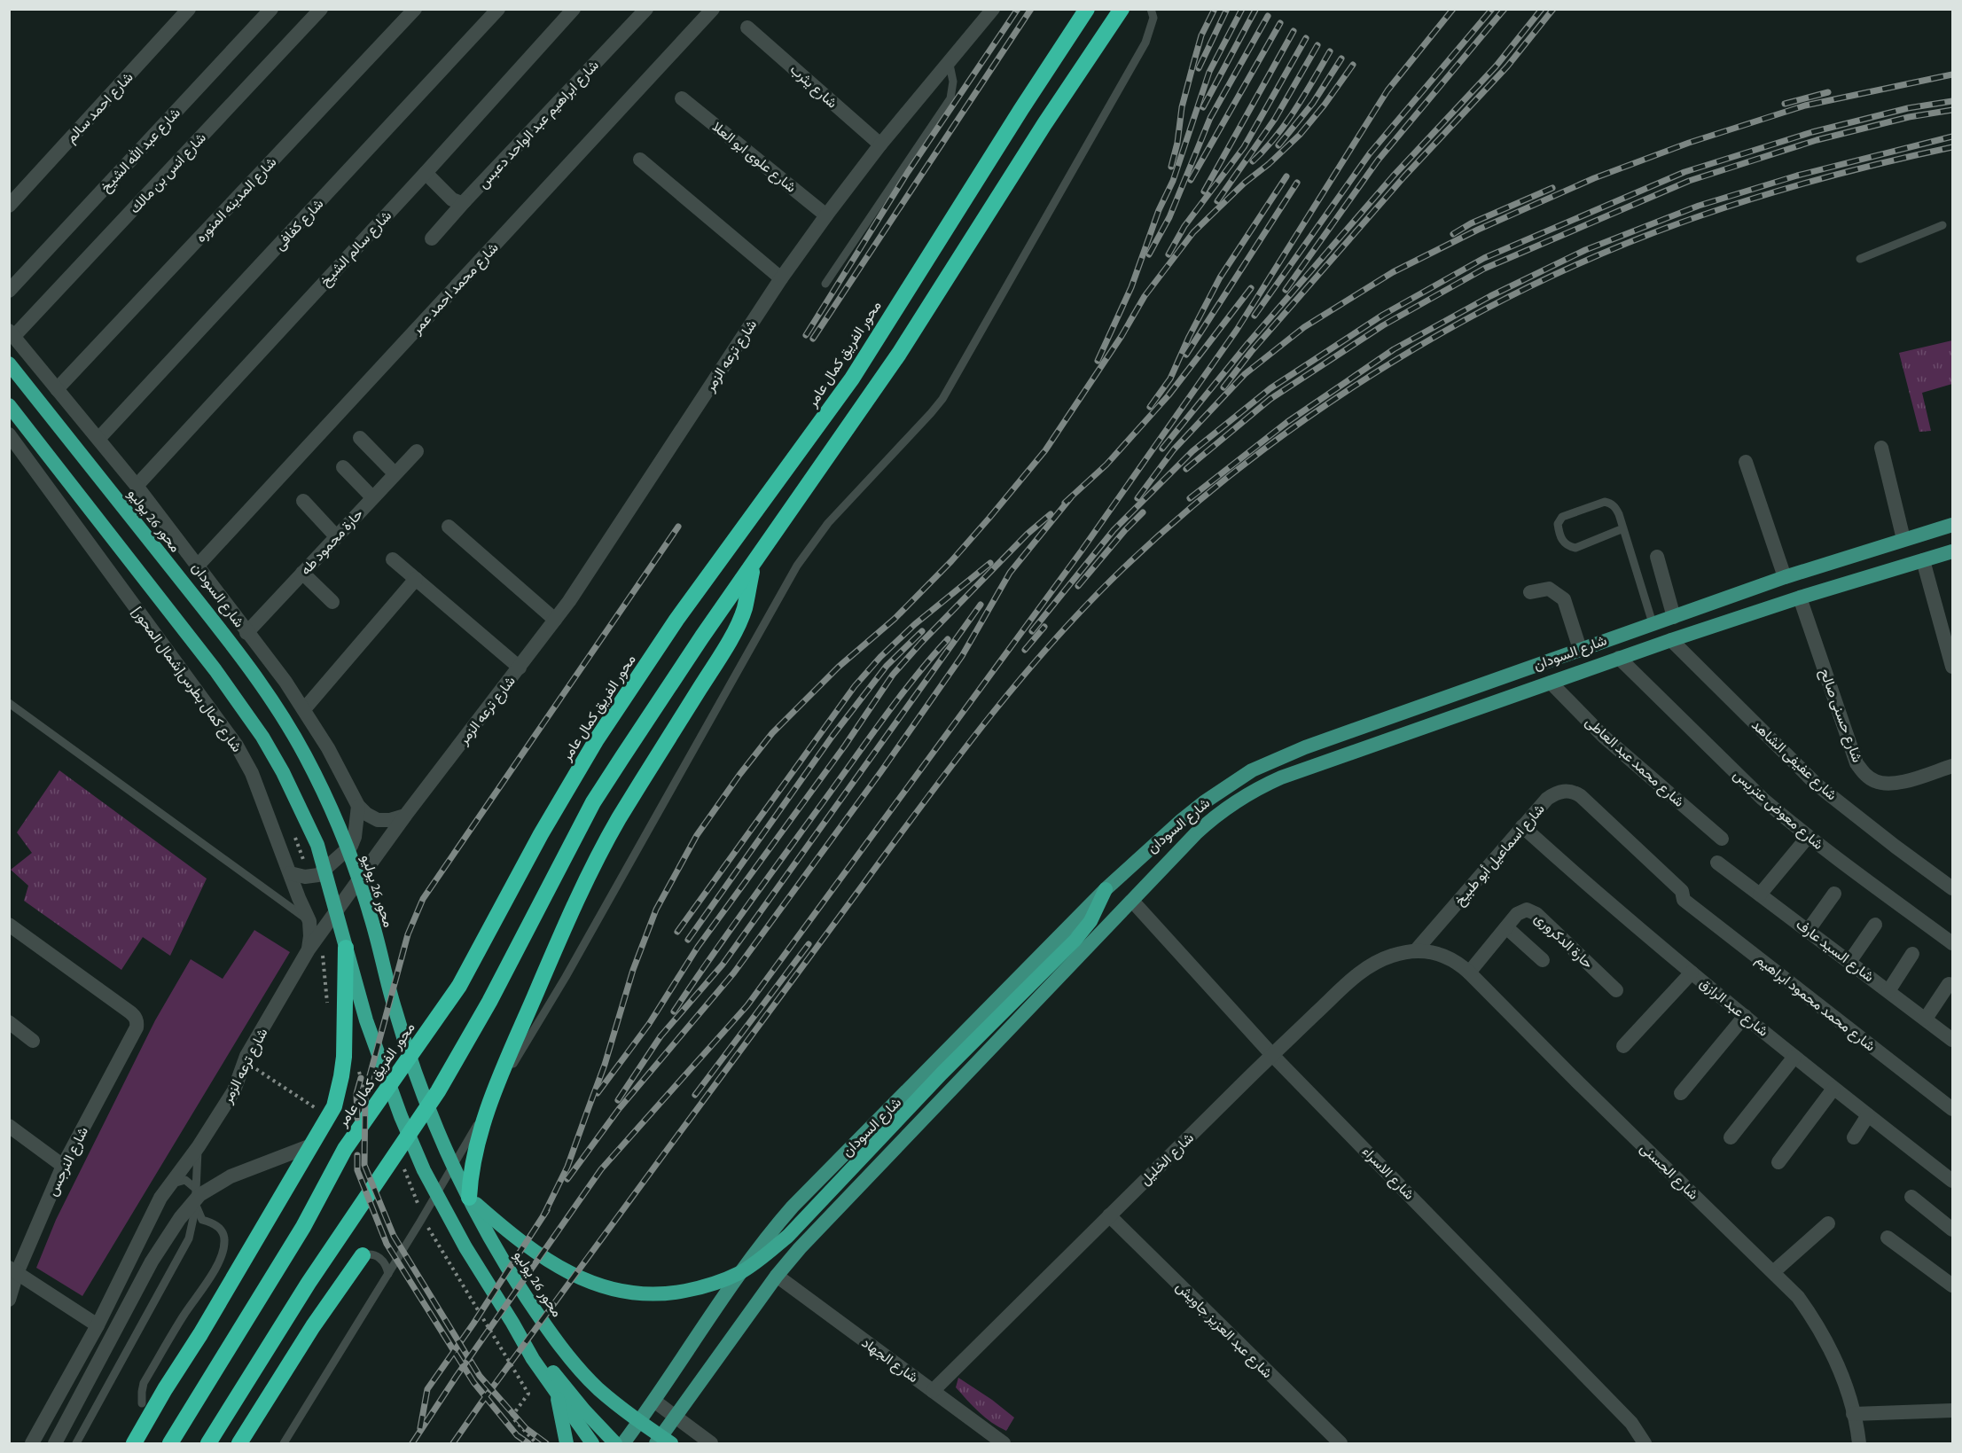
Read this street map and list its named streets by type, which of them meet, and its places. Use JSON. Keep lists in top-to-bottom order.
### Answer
{
  "streets": {
    "highway": ["محور الفريق كمال عامر", "محور 26 يوليو"],
    "main road": ["شارع السودان"],
    "street": [
      "شارع يثرب",
      "شارع احمد سالم",
      "شارع ابراهيم عبد الواحد دعبس",
      "شارع عبد الله الشيخ",
      "شارع علوى ابو العلا",
      "شارع انس بن مالك",
      "شارع المدينه المنوره",
      "شارع كفافى",
      "شارع سالم الشيخ",
      "شارع محمد احمد عمر",
      "شارع ترعه الزمر",
      "حارة محمود طه",
      "شارع كمال بطرس[شمال المحور]",
      "شارع حسنى صالح",
      "شارع عفيفى الشاهد",
      "شارع محمد عبد العاطى",
      "شارع معوض عتريس",
      "شارع اسماعيل أبو طبيخ",
      "حارة الدكرورى",
      "شارع السيد عارف",
      "شارع محمد محمود ابراهيم",
      "شارع عبد الرازق",
      "شارع الخليل",
      "شارع النرجس",
      "شارع الحسنى",
      "شارع الاسراء",
      "شارع عبد العزيز جاويش",
      "شارع الجهاد"
    ]
  },
  "crossings": [
    ["شارع يثرب", "شارع ترعه الزمر"],
    ["شارع علوى ابو العلا", "شارع ترعه الزمر"],
    ["شارع انس بن مالك", "شارع السودان"],
    ["شارع المدينه المنوره", "شارع السودان"],
    ["شارع كفافى", "شارع السودان"],
    ["شارع سالم الشيخ", "شارع السودان"],
    ["شارع محمد احمد عمر", "شارع السودان"],
    ["شارع ترعه الزمر", "شارع السودان"],
    ["شارع ترعه الزمر", "شارع كمال بطرس[شمال المحور]"],
    ["محور 26 يوليو", "شارع السودان"],
    ["حارة محمود طه", "شارع السودان"],
    ["شارع السودان", "شارع حسنى صالح"],
    ["شارع السودان", "شارع عفيفى الشاهد"],
    ["شارع السودان", "شارع محمد عبد العاطى"],
    ["شارع السودان", "شارع معوض عتريس"],
    ["شارع السودان", "شارع الاسراء"],
    ["شارع السودان", "شارع الجهاد"],
    ["شارع اسماعيل أبو طبيخ", "شارع محمد محمود ابراهيم"],
    ["شارع اسماعيل أبو طبيخ", "شارع عبد الرازق"],
    ["شارع اسماعيل أبو طبيخ", "شارع الخليل"],
    ["شارع اسماعيل أبو طبيخ", "شارع الحسنى"],
    ["حارة الدكرورى", "شارع الحسنى"],
    ["شارع الخليل", "شارع الحسنى"],
    ["شارع الخليل", "شارع الاسراء"],
    ["شارع الخليل", "شارع عبد العزيز جاويش"],
    ["شارع الخليل", "شارع الجهاد"]
  ]
}
